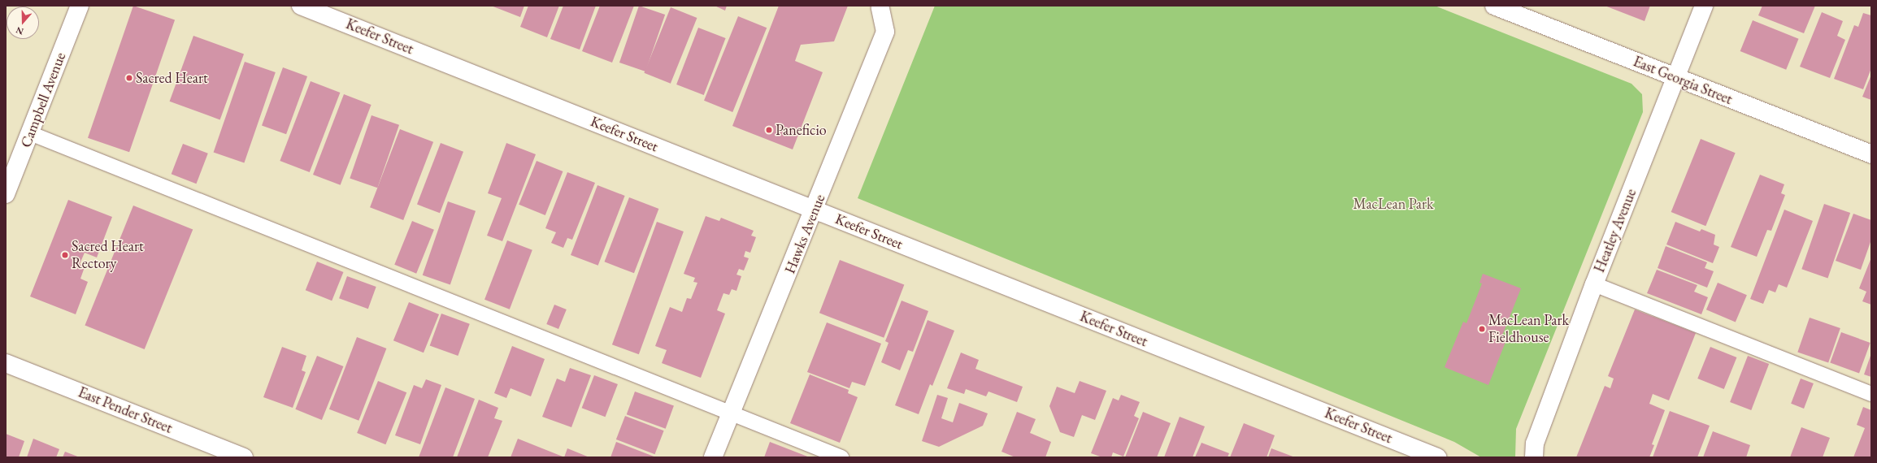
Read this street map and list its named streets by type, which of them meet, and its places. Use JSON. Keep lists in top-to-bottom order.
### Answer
{
  "streets": {
    "street": [
      "Keefer Street",
      "East Georgia Street",
      "Campbell Avenue",
      "Heatley Avenue",
      "Hawks Avenue",
      "East Pender Street"
    ]
  },
  "crossings": [
    ["Keefer Street", "Hawks Avenue"],
    ["East Georgia Street", "Heatley Avenue"]
  ],
  "parks": ["MacLean Park"],
  "places": [
    "Sacred Heart",
    "Paneficio",
    "Sacred Heart Rectory",
    "MacLean Park Fieldhouse"
  ],
  "north": "bottom"
}
